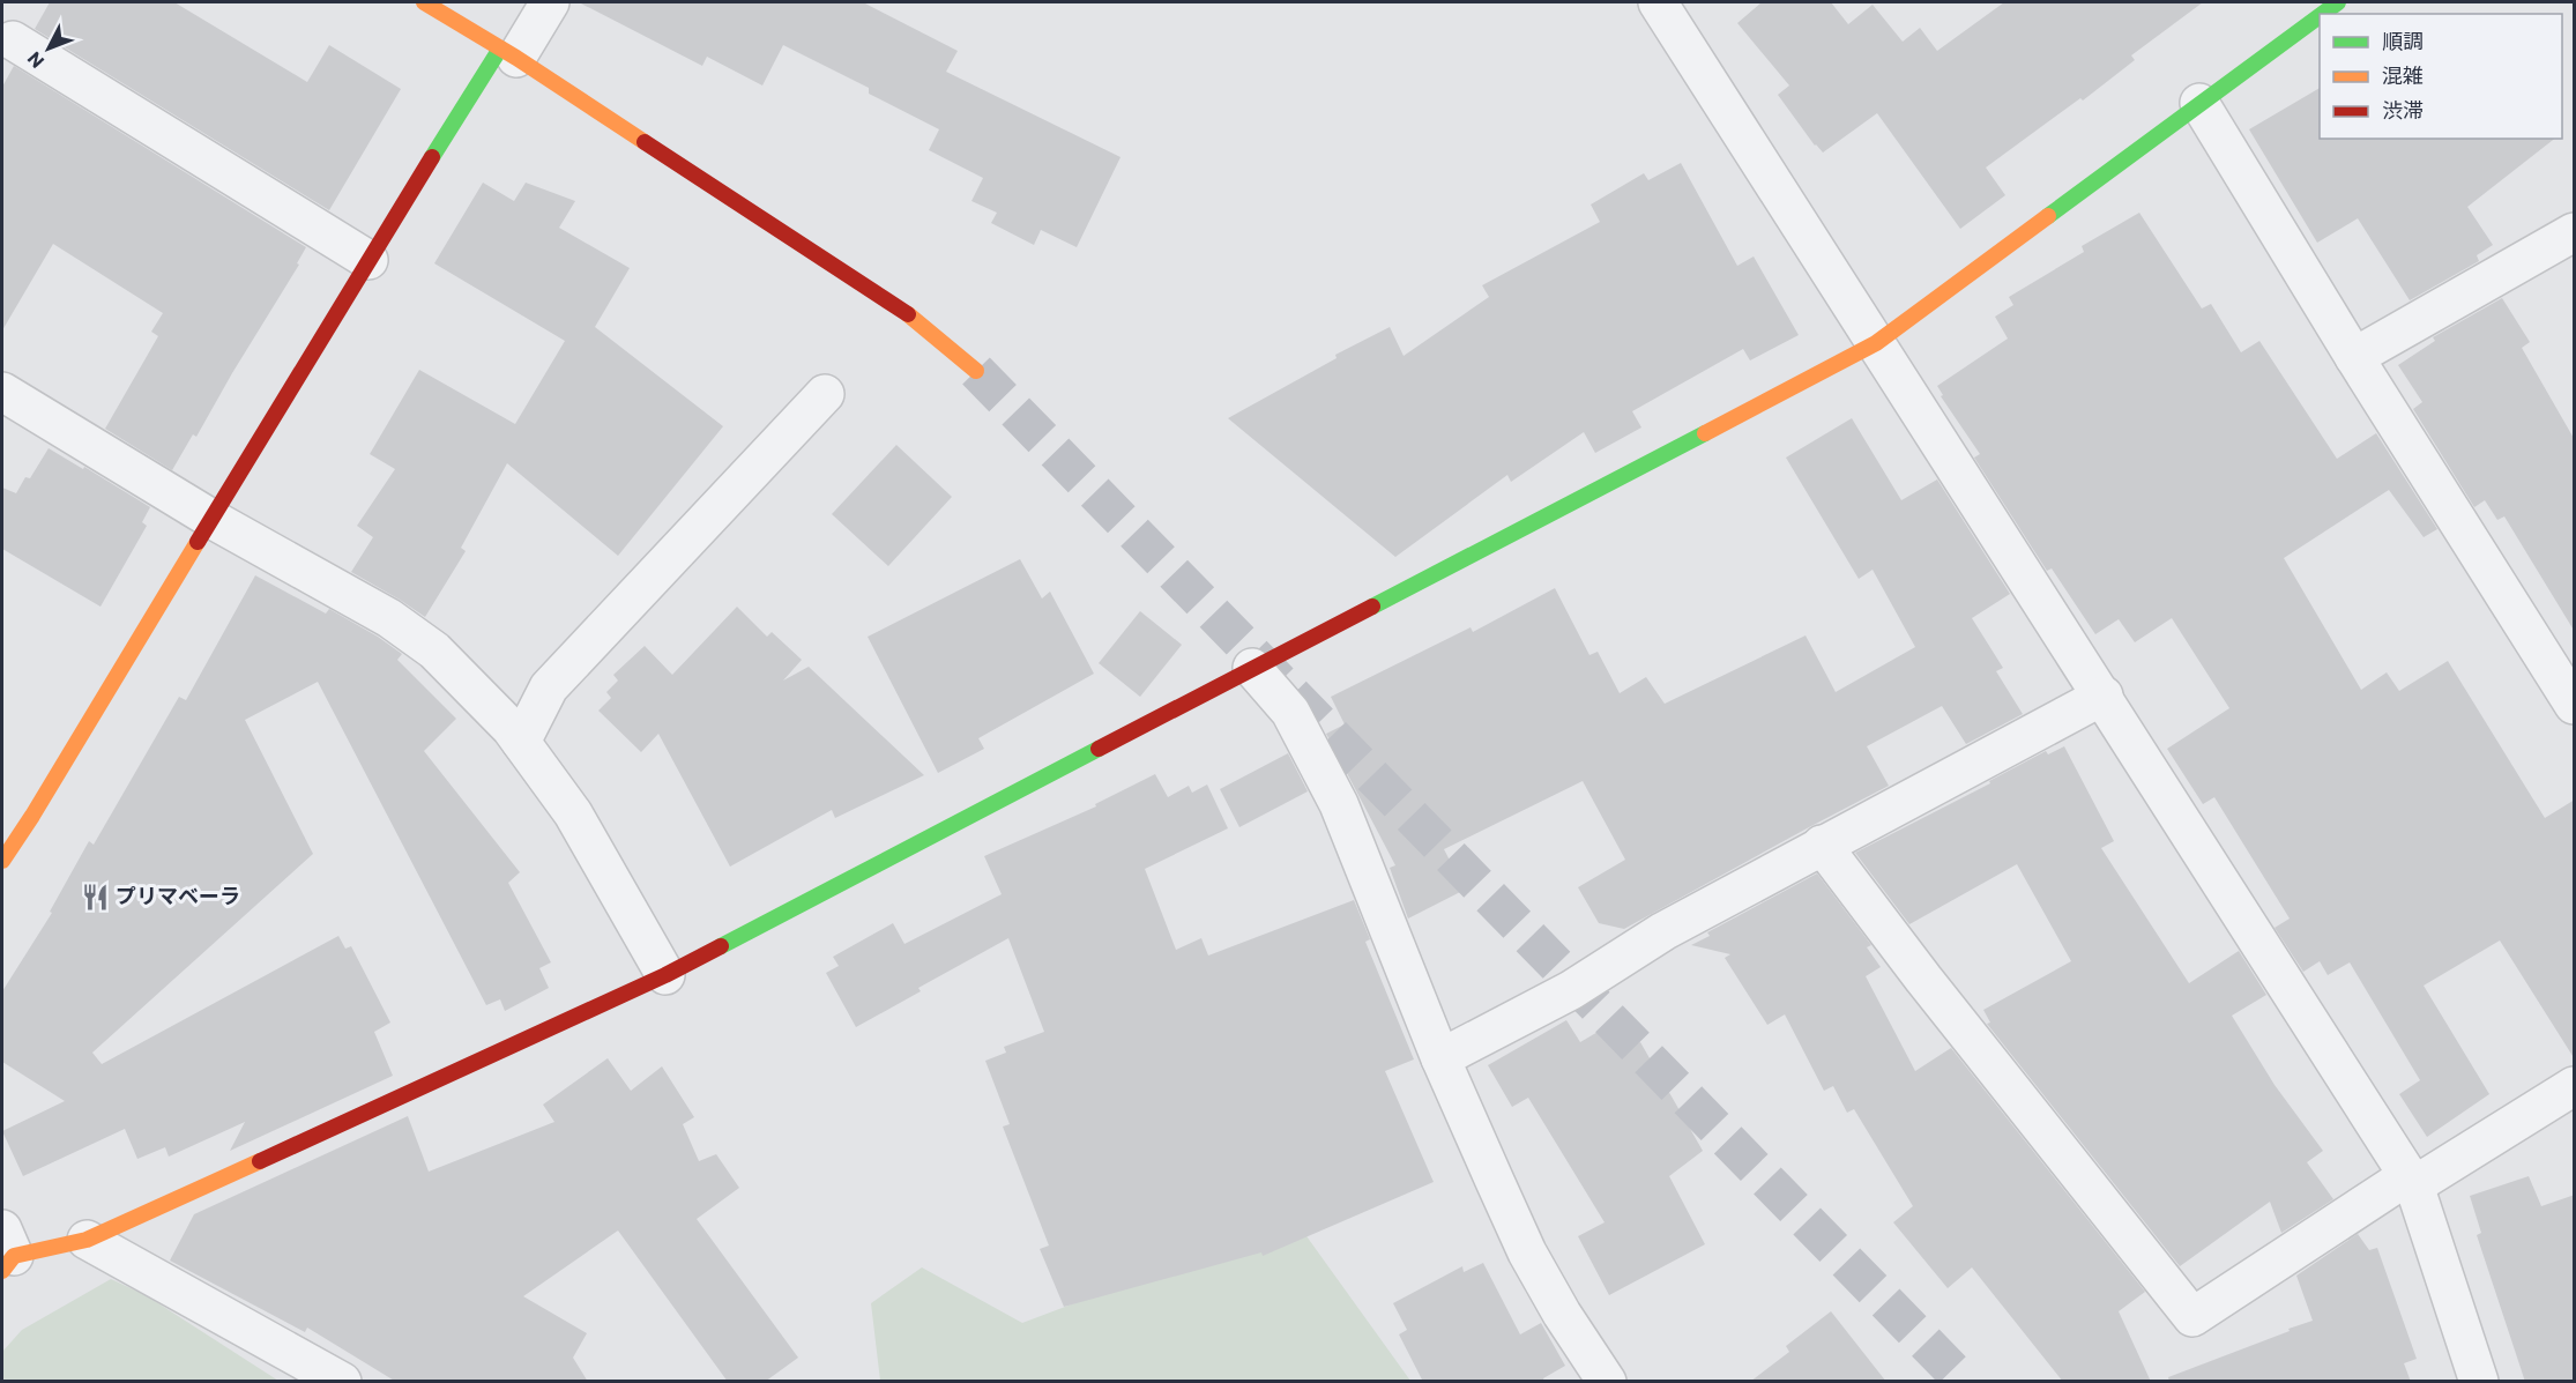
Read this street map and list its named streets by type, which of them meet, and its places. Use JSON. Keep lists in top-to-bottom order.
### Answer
{
  "places": {
    "restaurant": ["プリマベーラ"]
  },
  "legend": ["順調", "混雑", "渋滞"],
  "north": "bottom left"
}
